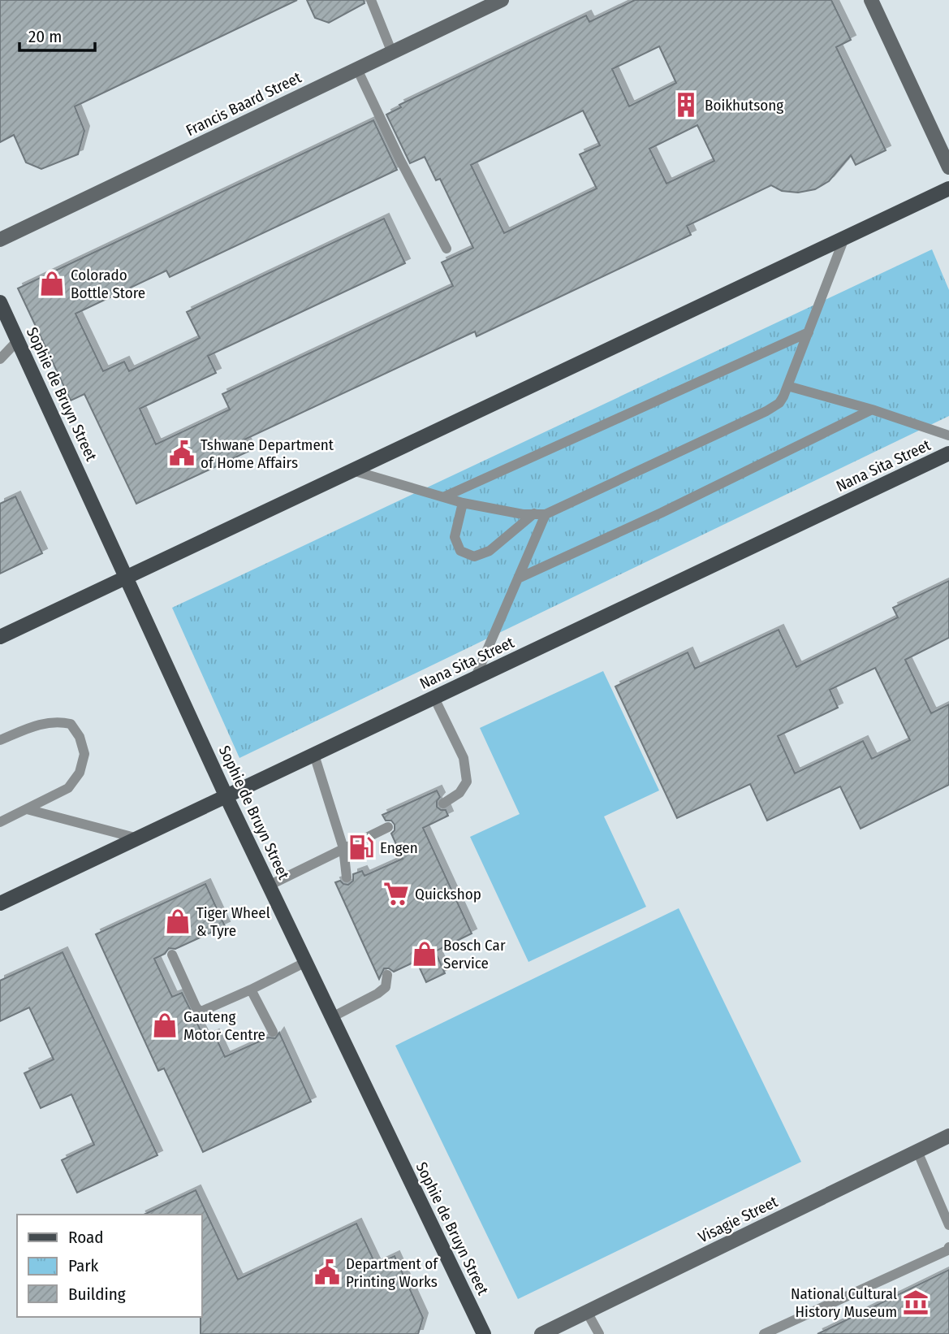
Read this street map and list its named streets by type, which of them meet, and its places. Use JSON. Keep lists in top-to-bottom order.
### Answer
{
  "streets": {
    "main road": ["Sophie de Bruyn Street", "Nana Sita Street"],
    "street": ["Francis Baard Street", "Visagie Street"]
  },
  "crossings": [
    ["Sophie de Bruyn Street", "Nana Sita Street"]
  ],
  "places": {
    "building": ["Boikhutsong"],
    "shop": [
      "Colorado Bottle Store",
      "Tiger Wheel & Tyre",
      "Bosch Car Service",
      "Gauteng Motor Centre"
    ],
    "public building": ["Tshwane Department of Home Affairs", "Department of Printing Works"],
    "fuel station": ["Engen"],
    "supermarket": ["Quickshop"],
    "museum": ["National Cultural History Museum"]
  },
  "legend": ["Road", "Park", "Building"],
  "scale_bar": "20 m"
}
